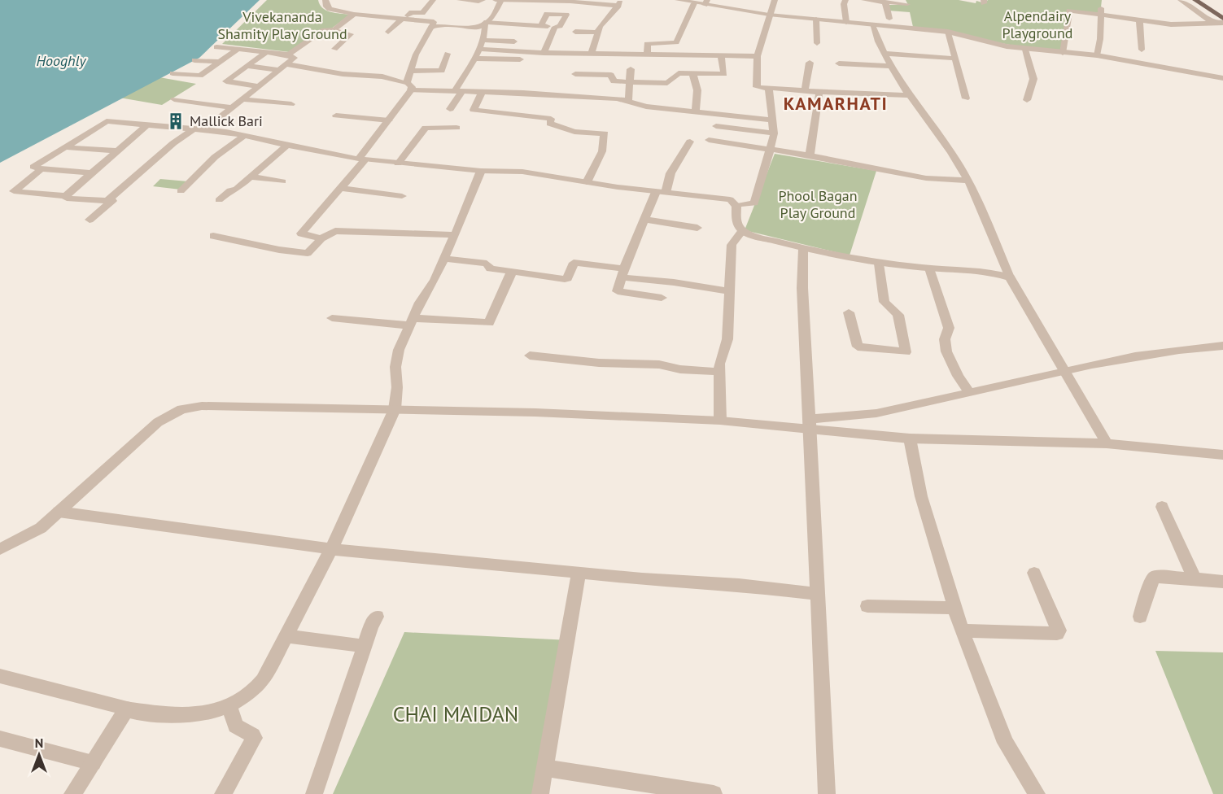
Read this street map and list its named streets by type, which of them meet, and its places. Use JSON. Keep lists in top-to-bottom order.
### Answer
{
  "districts": ["KAMARHATI"],
  "water": ["Hooghly"],
  "parks": [
    "Alpendairy Playground",
    "Vivekananda Shamity Play Ground",
    "Phool Bagan Play Ground",
    "CHAI MAIDAN"
  ],
  "places": {
    "building": ["Mallick Bari"]
  },
  "north": "top"
}
